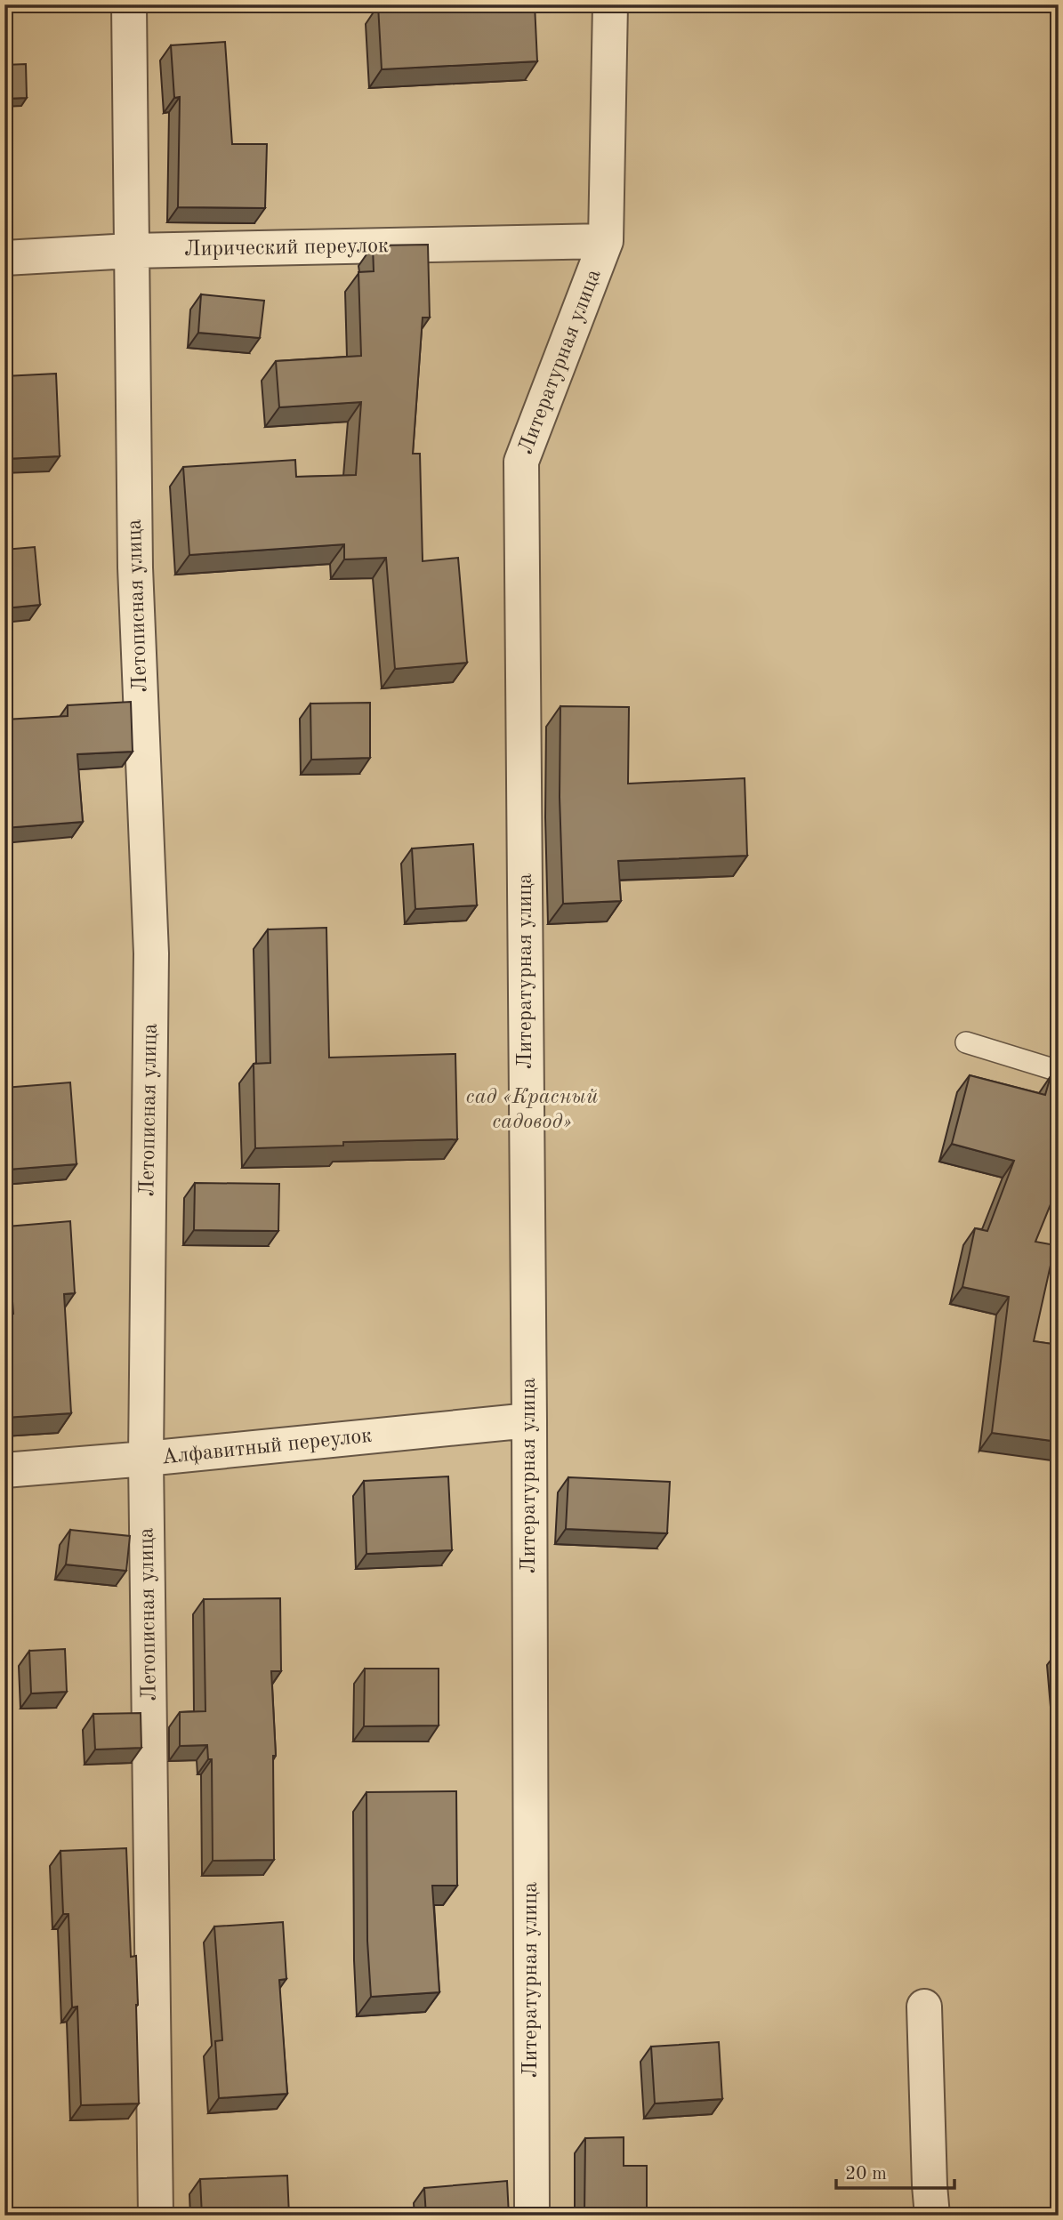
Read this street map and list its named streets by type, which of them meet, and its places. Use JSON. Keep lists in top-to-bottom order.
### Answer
{
  "streets": {
    "street": [
      "Лирический переулок",
      "Литературная улица",
      "Летописная улица",
      "Алфавитный переулок"
    ]
  },
  "crossings": [
    ["Лирический переулок", "Литературная улица"],
    ["Лирический переулок", "Летописная улица"],
    ["Литературная улица", "Алфавитный переулок"],
    ["Летописная улица", "Алфавитный переулок"]
  ],
  "parks": ["сад «Красный садовод»"],
  "scale_bar": "20 m"
}
